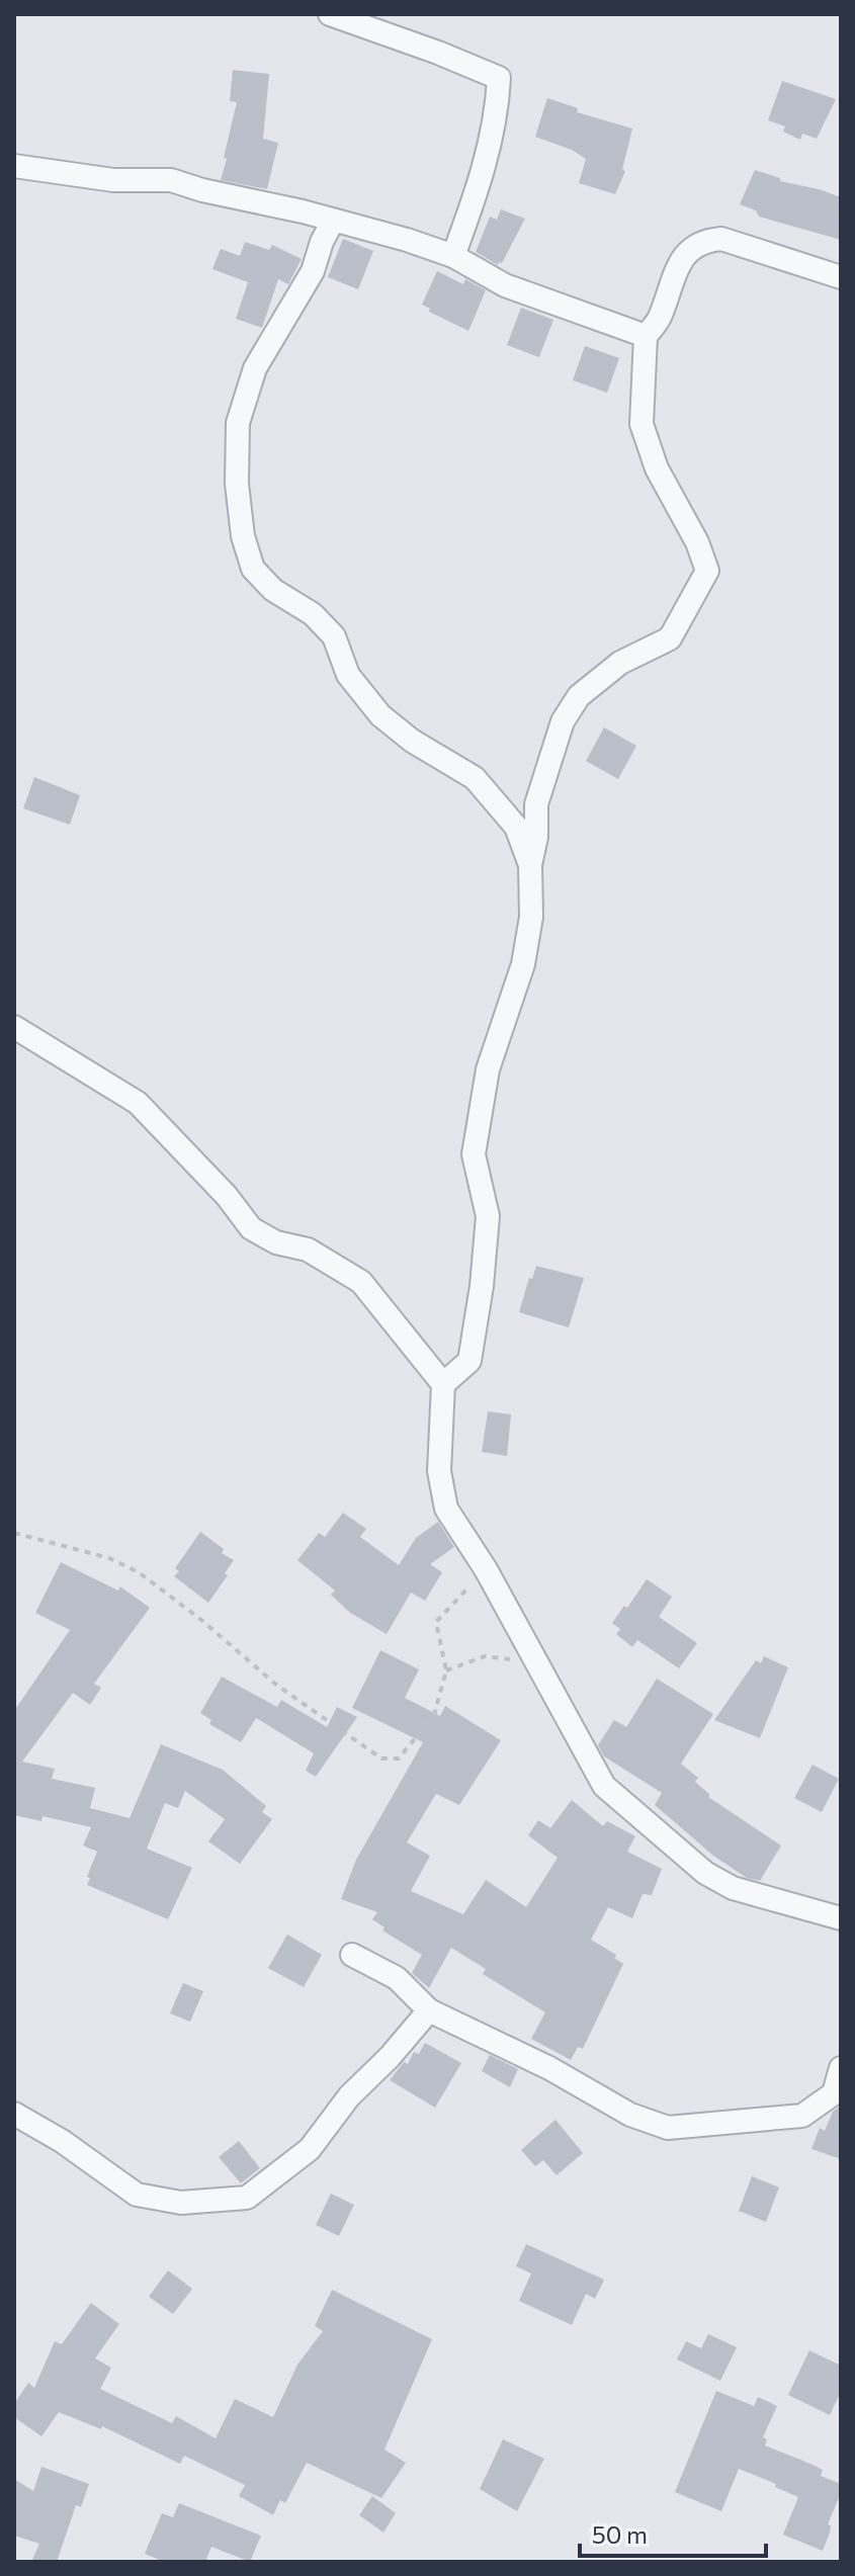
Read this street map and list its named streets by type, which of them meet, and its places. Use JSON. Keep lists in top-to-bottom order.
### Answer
{
  "scale_bar": "50 m"
}
